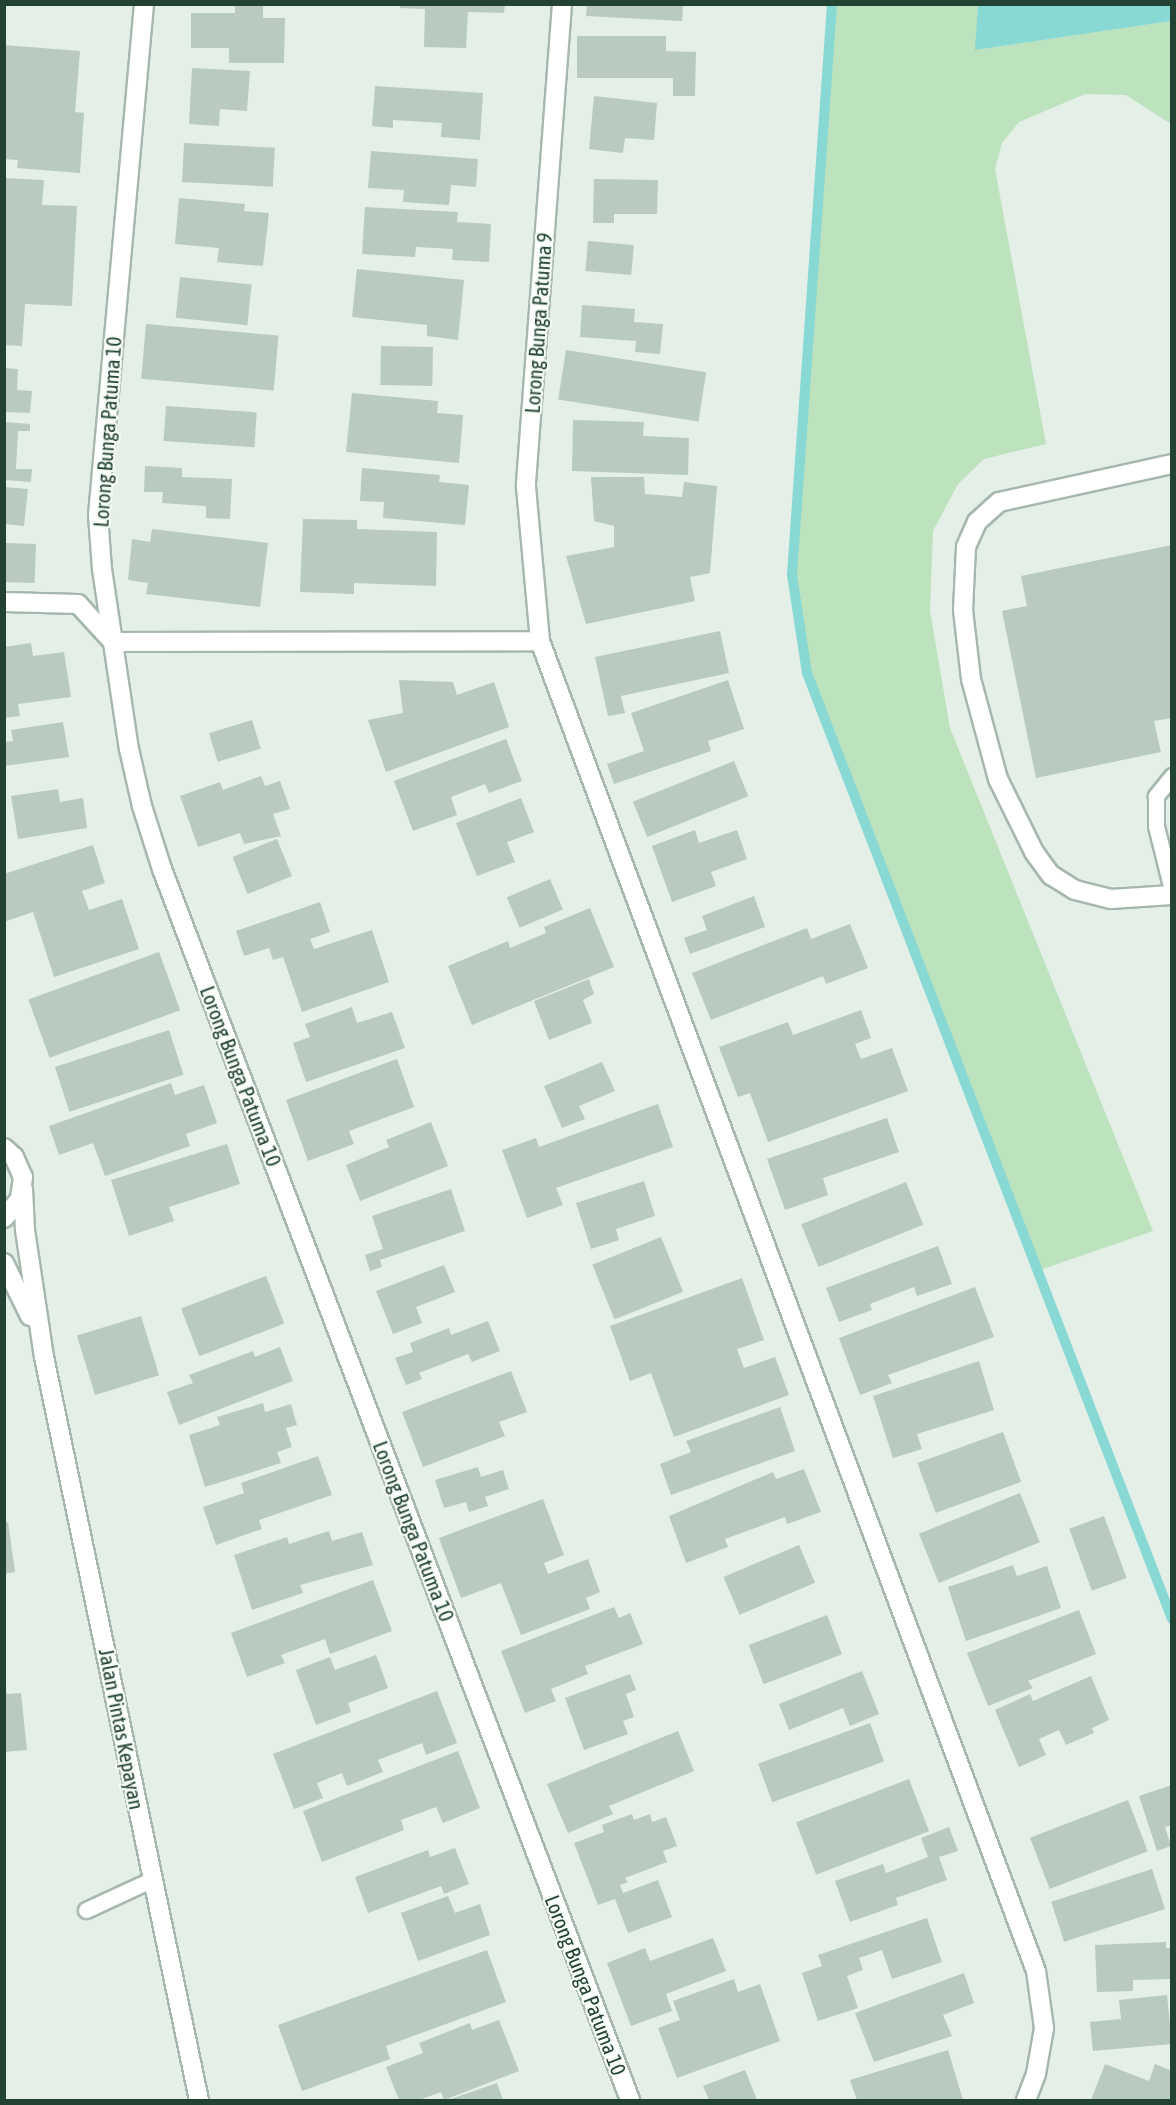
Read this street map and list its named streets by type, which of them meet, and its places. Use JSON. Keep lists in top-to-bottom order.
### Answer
{
  "streets": {
    "street": ["Lorong Bunga Patuma 9", "Lorong Bunga Patuma 10", "Jalan Pintas Kepayan"]
  }
}
